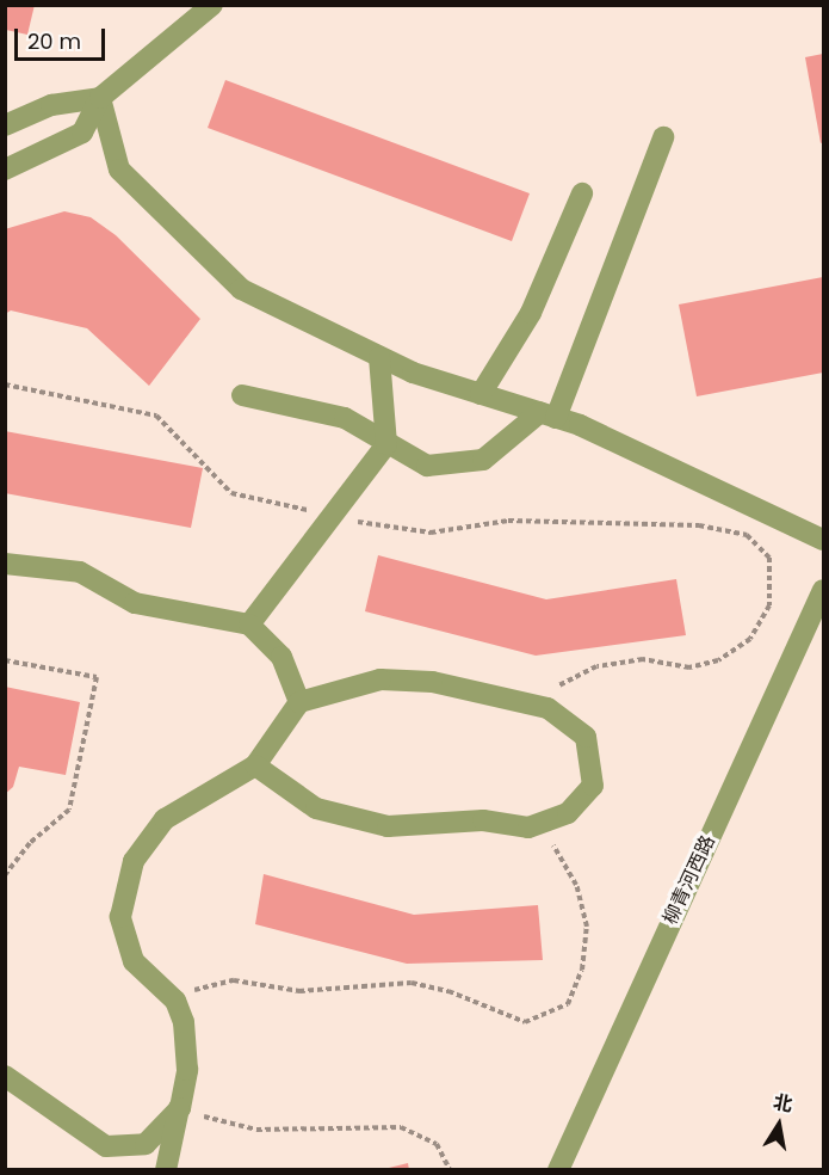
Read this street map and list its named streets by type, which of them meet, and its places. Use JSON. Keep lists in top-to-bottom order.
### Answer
{
  "streets": {
    "street": ["柳青河西路"]
  },
  "scale_bar": "20 m",
  "north": "top"
}
